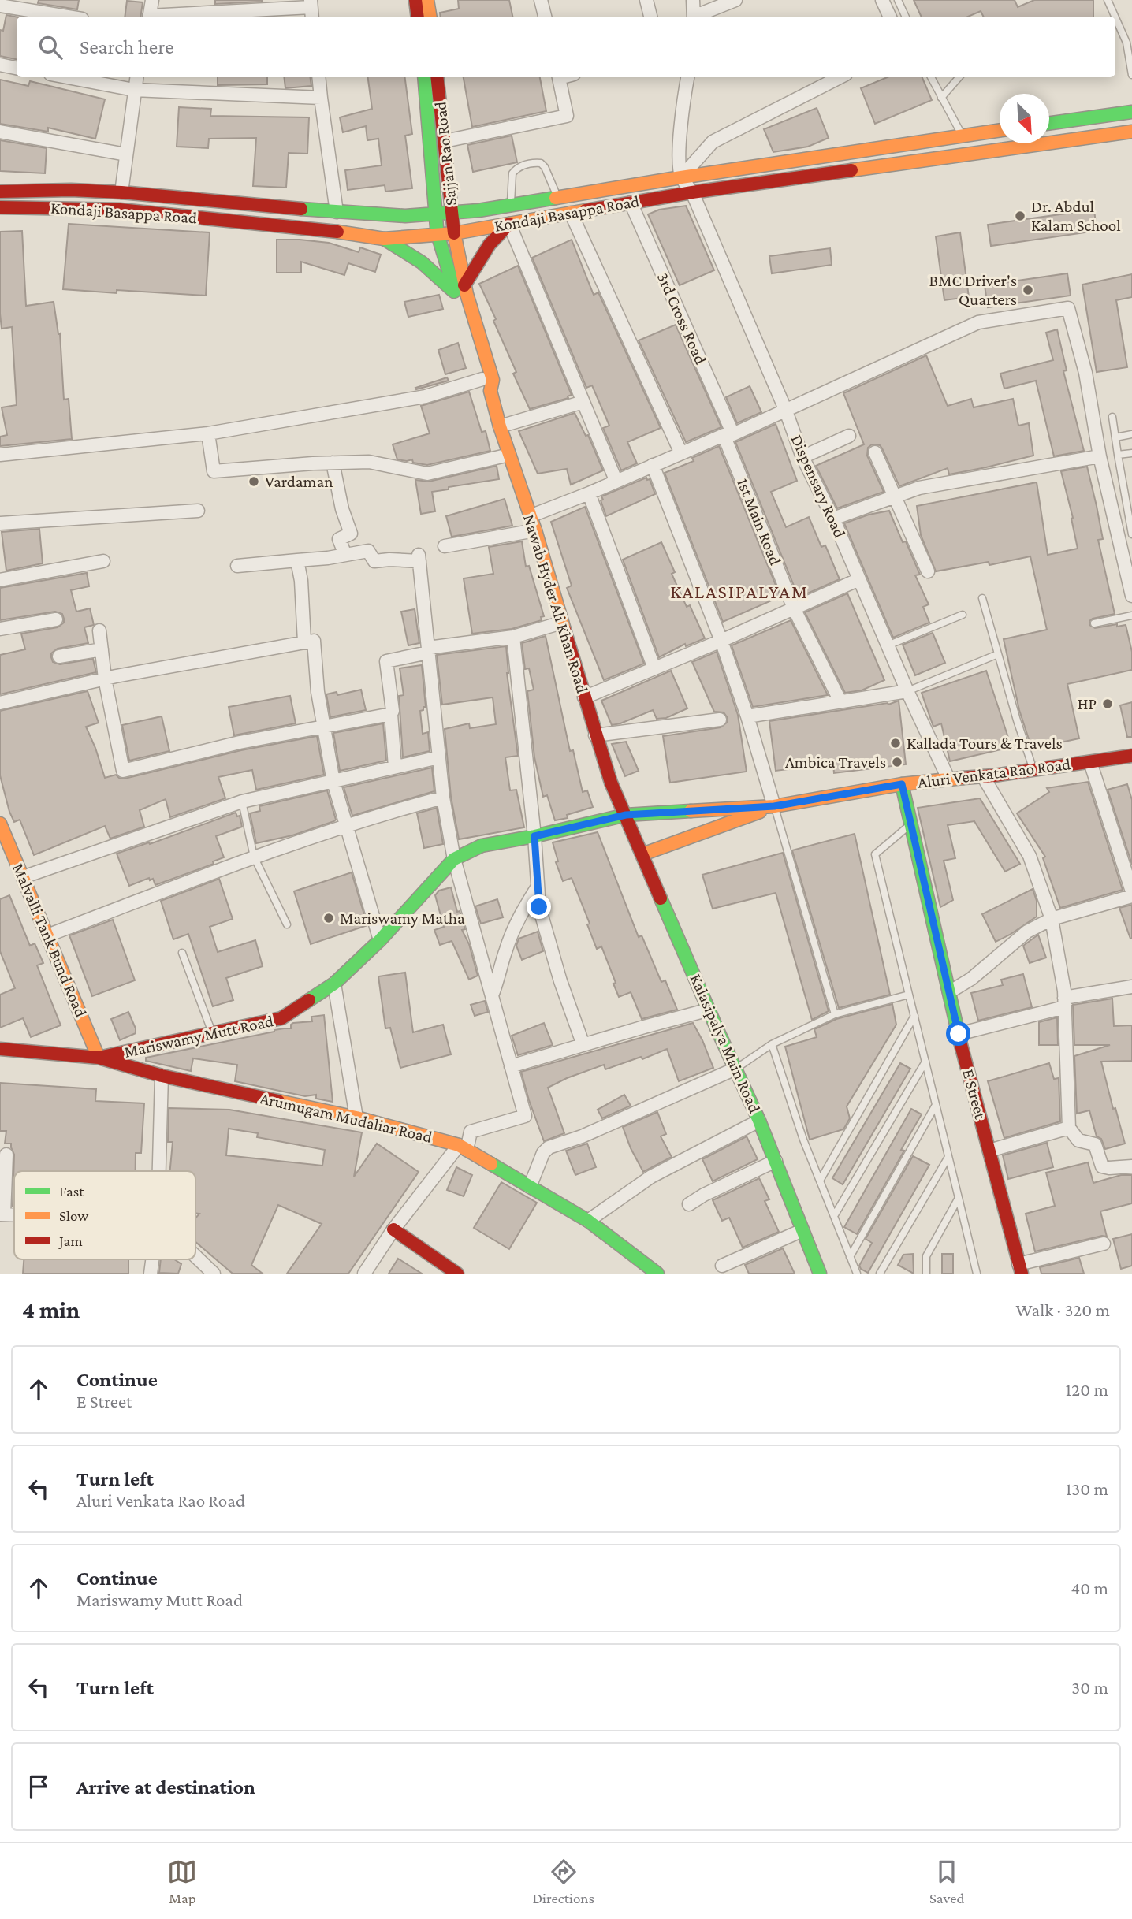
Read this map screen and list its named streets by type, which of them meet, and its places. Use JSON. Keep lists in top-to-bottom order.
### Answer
{
  "streets": {
    "main road": [
      "Sajjan Rao Road",
      "Kondaji Basappa Road",
      "Nawab Hyder Ali Khan Road",
      "Aluri Venkata Rao Road",
      "Malvalli Tank Bund Road",
      "Mariswamy Mutt Road",
      "Kalasipalya Main Road",
      "E Street",
      "Arumugam Mudaliar Road"
    ],
    "street": ["3rd Cross Road", "Dispensary Road", "1st Main Road"]
  },
  "crossings": [
    ["Sajjan Rao Road", "Kondaji Basappa Road"],
    ["Sajjan Rao Road", "Nawab Hyder Ali Khan Road"],
    ["Kondaji Basappa Road", "3rd Cross Road"],
    ["Kondaji Basappa Road", "Dispensary Road"],
    ["Kondaji Basappa Road", "Nawab Hyder Ali Khan Road"],
    ["3rd Cross Road", "1st Main Road"],
    ["Dispensary Road", "Aluri Venkata Rao Road"],
    ["Nawab Hyder Ali Khan Road", "Aluri Venkata Rao Road"],
    ["Nawab Hyder Ali Khan Road", "Mariswamy Mutt Road"],
    ["Nawab Hyder Ali Khan Road", "Kalasipalya Main Road"],
    ["Aluri Venkata Rao Road", "Mariswamy Mutt Road"],
    ["Aluri Venkata Rao Road", "Kalasipalya Main Road"],
    ["Aluri Venkata Rao Road", "E Street"],
    ["Malvalli Tank Bund Road", "Mariswamy Mutt Road"],
    ["Malvalli Tank Bund Road", "Arumugam Mudaliar Road"],
    ["Mariswamy Mutt Road", "Kalasipalya Main Road"],
    ["Mariswamy Mutt Road", "Arumugam Mudaliar Road"]
  ],
  "districts": ["KALASIPALYAM"],
  "places": [
    "Dr. Abdul Kalam School",
    "BMC Driver's Quarters",
    "Vardaman",
    "HP",
    "Kallada Tours & Travels",
    "Ambica Travels",
    "Mariswamy Matha"
  ],
  "legend": ["Fast", "Slow", "Jam"],
  "north": "bottom right",
  "page": {
    "search": "Search here",
    "heading": ["4 min", "Walk · 320 m"],
    "list": [
      ["Continue", "E Street", "120 m"],
      ["Turn left", "Aluri Venkata Rao Road", "130 m"],
      ["Continue", "Mariswamy Mutt Road", "40 m"],
      ["Turn left", "30 m"],
      "Arrive at destination"
    ],
    "nav": ["Map", "Directions", "Saved"]
  }
}
